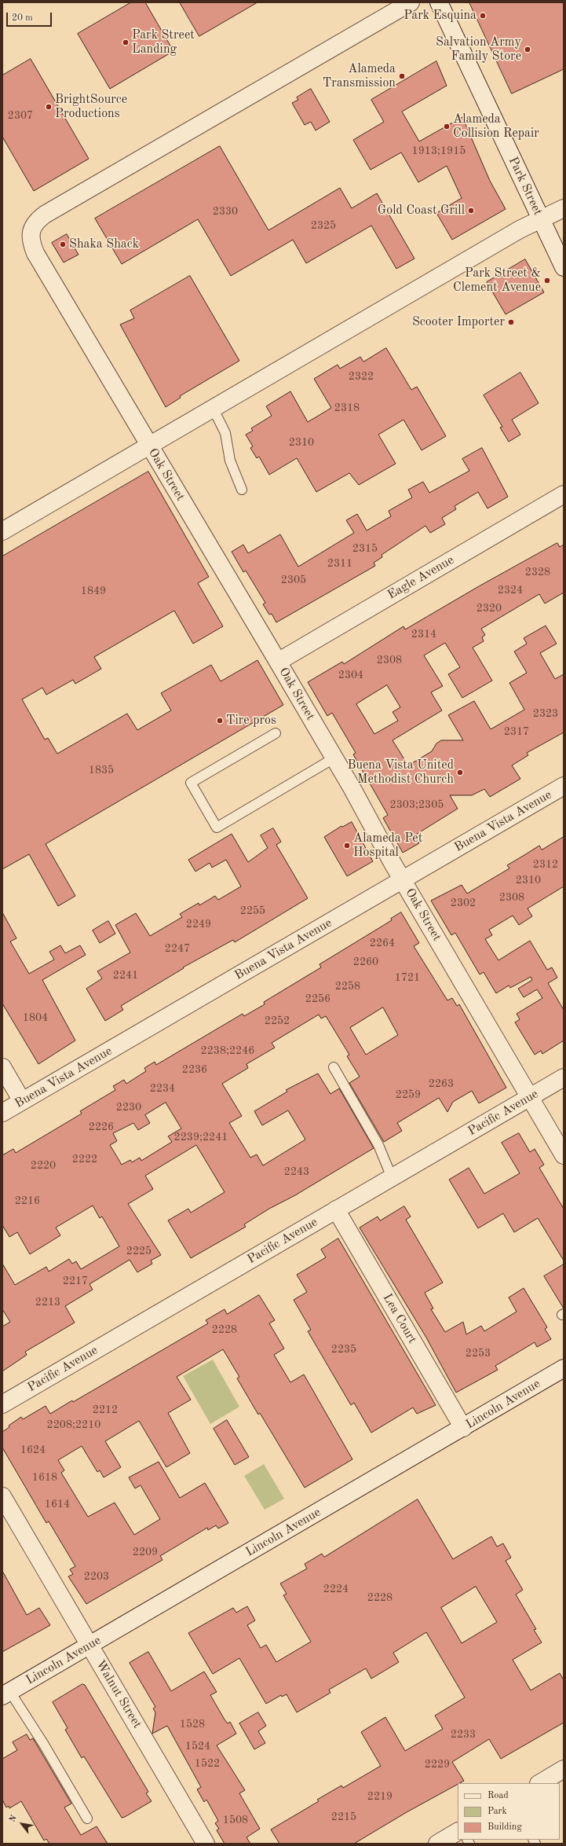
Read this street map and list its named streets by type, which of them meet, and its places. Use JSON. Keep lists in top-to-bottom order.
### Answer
{
  "streets": {
    "street": [
      "Park Street",
      "Oak Street",
      "Eagle Avenue",
      "Buena Vista Avenue",
      "Pacific Avenue",
      "Lea Court",
      "Lincoln Avenue",
      "Walnut Street"
    ]
  },
  "crossings": [
    ["Oak Street", "Eagle Avenue"],
    ["Oak Street", "Buena Vista Avenue"],
    ["Oak Street", "Pacific Avenue"],
    ["Pacific Avenue", "Lea Court"],
    ["Lea Court", "Lincoln Avenue"],
    ["Lincoln Avenue", "Walnut Street"]
  ],
  "places": [
    "Park Esquina",
    "Park Street Landing",
    "Salvation Army Family Store",
    "Alameda Transmission",
    "BrightSource Productions",
    "Alameda Collision Repair",
    "Gold Coast Grill",
    "Shaka Shack",
    "Park Street & Clement Avenue",
    "Scooter Importer",
    "Tire pros",
    "Buena Vista United Methodist Church",
    "Alameda Pet Hospital"
  ],
  "house_numbers": [
    "2307",
    "1913;1915",
    "2330",
    "2325",
    "2322",
    "2318",
    "2310",
    "2315",
    "2311",
    "2328",
    "2305",
    "2324",
    "1849",
    "2320",
    "2314",
    "2308",
    "2304",
    "2323",
    "2317",
    "1835",
    "2303;2305",
    "2312",
    "2310",
    "2308",
    "2302",
    "2255",
    "2249",
    "2264",
    "2247",
    "2260",
    "2241",
    "1721",
    "2258",
    "2256",
    "1804",
    "2252",
    "2238;2246",
    "2236",
    "2263",
    "2234",
    "2259",
    "2230",
    "2226",
    "2239;2241",
    "2222",
    "2220",
    "2243",
    "2216",
    "2225",
    "2217",
    "2213",
    "2228",
    "2235",
    "2253",
    "2212",
    "2208;2210",
    "1624",
    "1618",
    "1614",
    "2209",
    "2203",
    "2224",
    "2228",
    "1528",
    "2233",
    "1524",
    "1522",
    "2229",
    "2219",
    "2215",
    "1508"
  ],
  "legend": ["Road", "Park", "Building"],
  "scale_bar": "20 m",
  "north": "top left"
}
